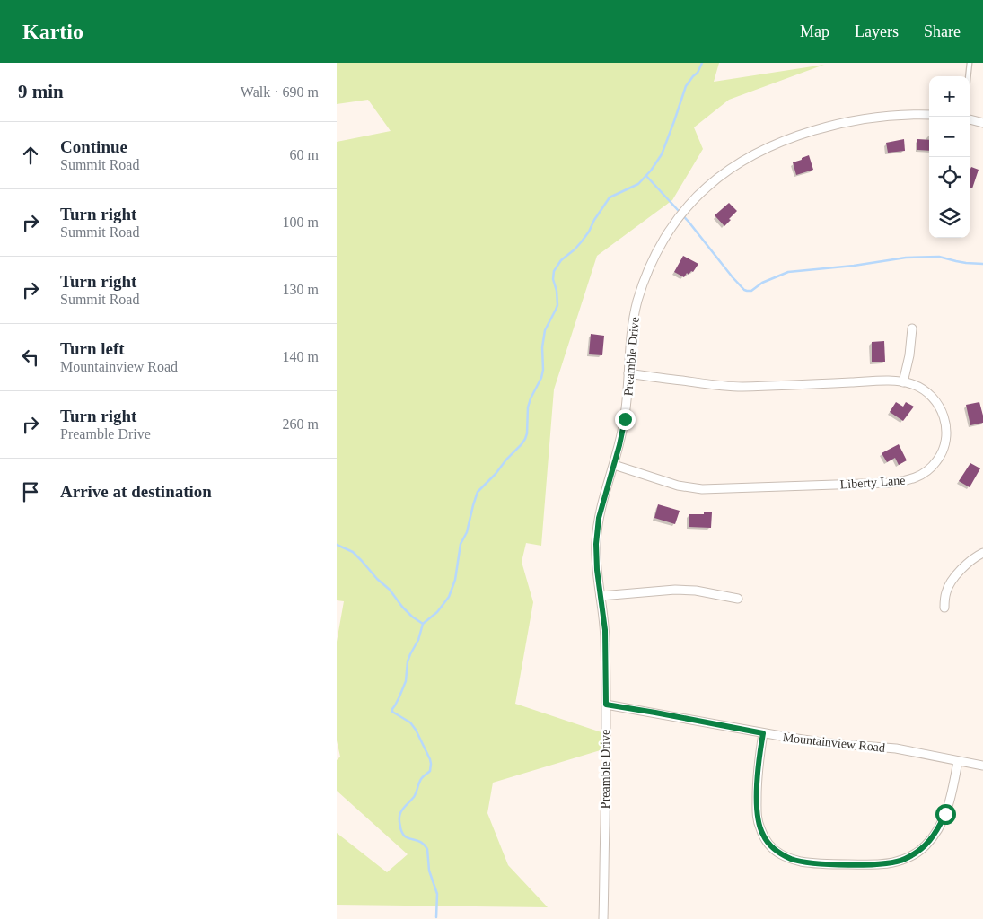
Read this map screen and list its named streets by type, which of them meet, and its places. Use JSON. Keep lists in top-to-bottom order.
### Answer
{
  "streets": {
    "street": ["Preamble Drive", "Liberty Lane", "Mountainview Road"]
  },
  "crossings": [
    ["Preamble Drive", "Liberty Lane"],
    ["Preamble Drive", "Mountainview Road"]
  ],
  "page": {
    "header": "Kartio",
    "nav": ["Map", "Layers", "Share"],
    "heading": ["9 min", "Walk · 690 m"],
    "map_buttons": ["+", "−"],
    "list": [
      ["Continue", "Summit Road", "60 m"],
      ["Turn right", "Summit Road", "100 m"],
      ["Turn right", "Summit Road", "130 m"],
      ["Turn left", "Mountainview Road", "140 m"],
      ["Turn right", "Preamble Drive", "260 m"],
      "Arrive at destination"
    ]
  }
}
